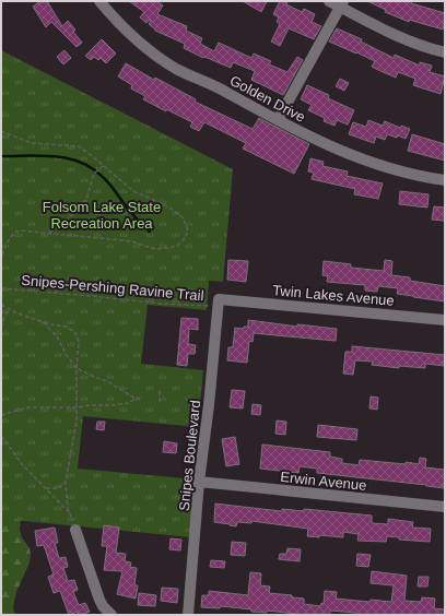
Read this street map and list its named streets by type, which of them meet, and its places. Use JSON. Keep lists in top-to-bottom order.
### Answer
{
  "streets": {
    "street": [
      "Golden Drive",
      "Twin Lakes Avenue",
      "Snipes Boulevard",
      "Erwin Avenue"
    ],
    "path": ["Snipes-Pershing Ravine Trail"]
  },
  "crossings": [
    ["Snipes-Pershing Ravine Trail", "Twin Lakes Avenue"],
    ["Snipes-Pershing Ravine Trail", "Snipes Boulevard"],
    ["Twin Lakes Avenue", "Snipes Boulevard"],
    ["Snipes Boulevard", "Erwin Avenue"]
  ],
  "parks": ["Folsom Lake State Recreation Area"]
}
